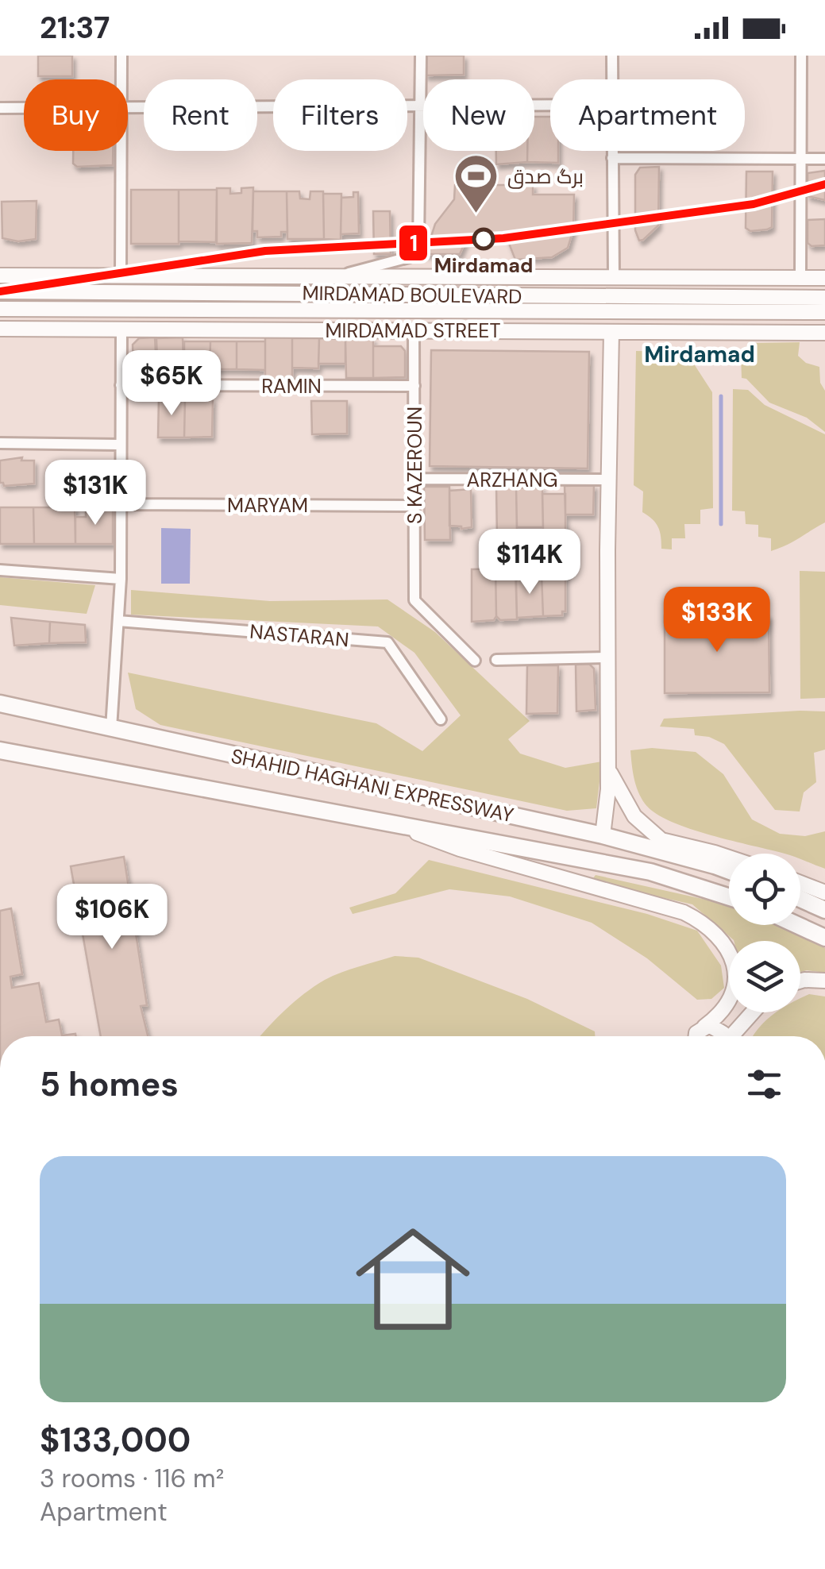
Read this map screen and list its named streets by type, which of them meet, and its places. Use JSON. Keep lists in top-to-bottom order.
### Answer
{
  "streets": {
    "highway": ["SHAHID HAGHANI EXPRESSWAY"],
    "main road": ["MIRDAMAD BOULEVARD", "MIRDAMAD STREET"],
    "street": [
      "RAMIN",
      "S KAZEROUN",
      "ARZHANG",
      "MARYAM",
      "NASTARAN"
    ]
  },
  "crossings": [
    ["MIRDAMAD STREET", "S KAZEROUN"],
    ["RAMIN", "S KAZEROUN"],
    ["S KAZEROUN", "ARZHANG"],
    ["S KAZEROUN", "MARYAM"]
  ],
  "districts": ["Mirdamad"],
  "places": {
    "sports": ["برگ صدق"],
    "other": ["Mirdamad"]
  },
  "lines": ["transit line 1"],
  "page": {
    "status": "21:37",
    "chip": [
      "Buy",
      "Rent",
      "Filters",
      "New",
      "Apartment"
    ],
    "price": [
      "$65K",
      "$131K",
      "$114K",
      "$133K",
      "$106K"
    ],
    "heading": "5 homes",
    "list": [
      {
        "name": "$133,000",
        "note": "3 rooms · 116 m² · Apartment"
      }
    ]
  }
}
